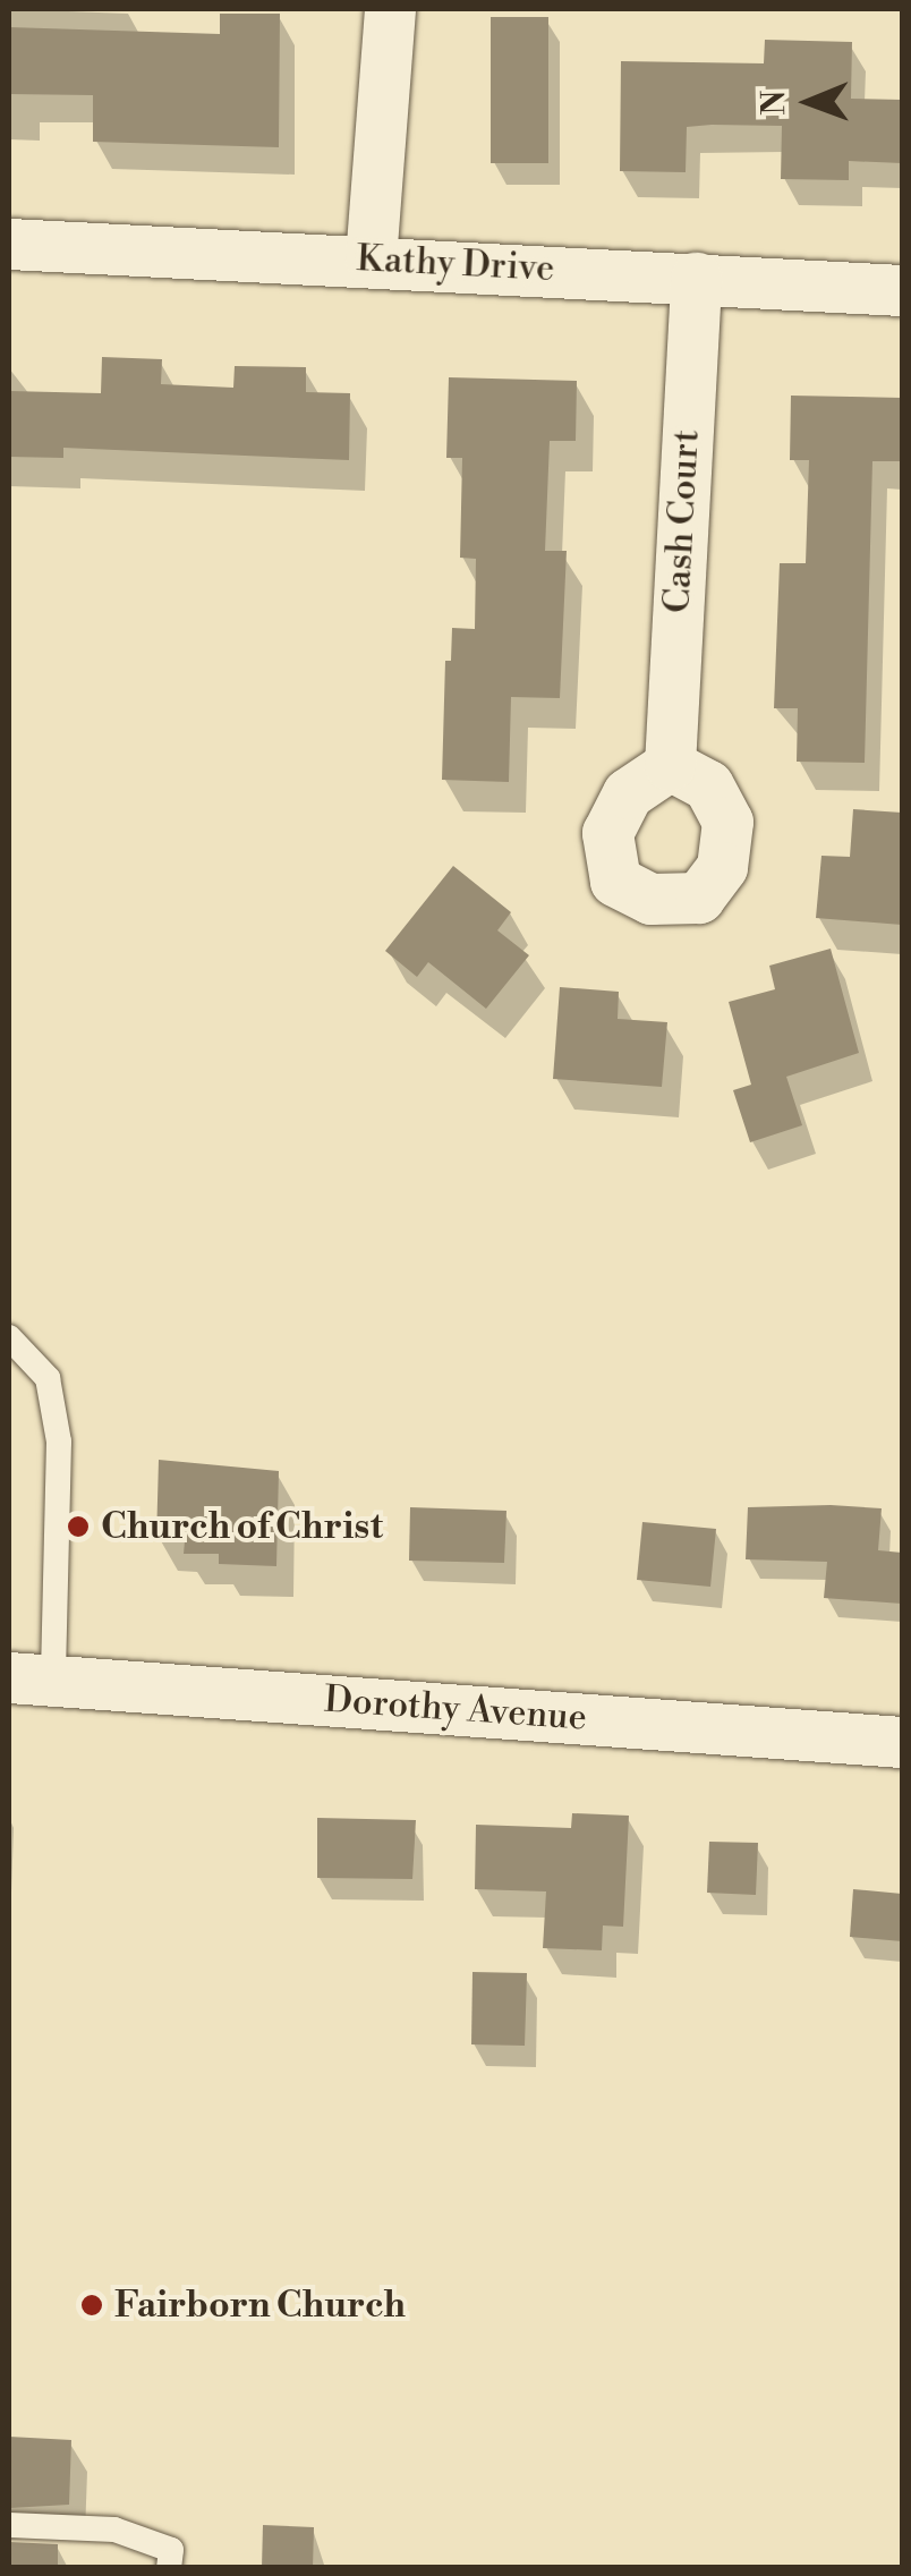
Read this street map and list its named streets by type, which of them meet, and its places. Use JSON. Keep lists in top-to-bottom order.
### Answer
{
  "streets": {
    "street": ["Kathy Drive", "Cash Court", "Dorothy Avenue"]
  },
  "crossings": [
    ["Kathy Drive", "Cash Court"]
  ],
  "places": ["Church of Christ", "Fairborn Church"],
  "north": "left"
}
